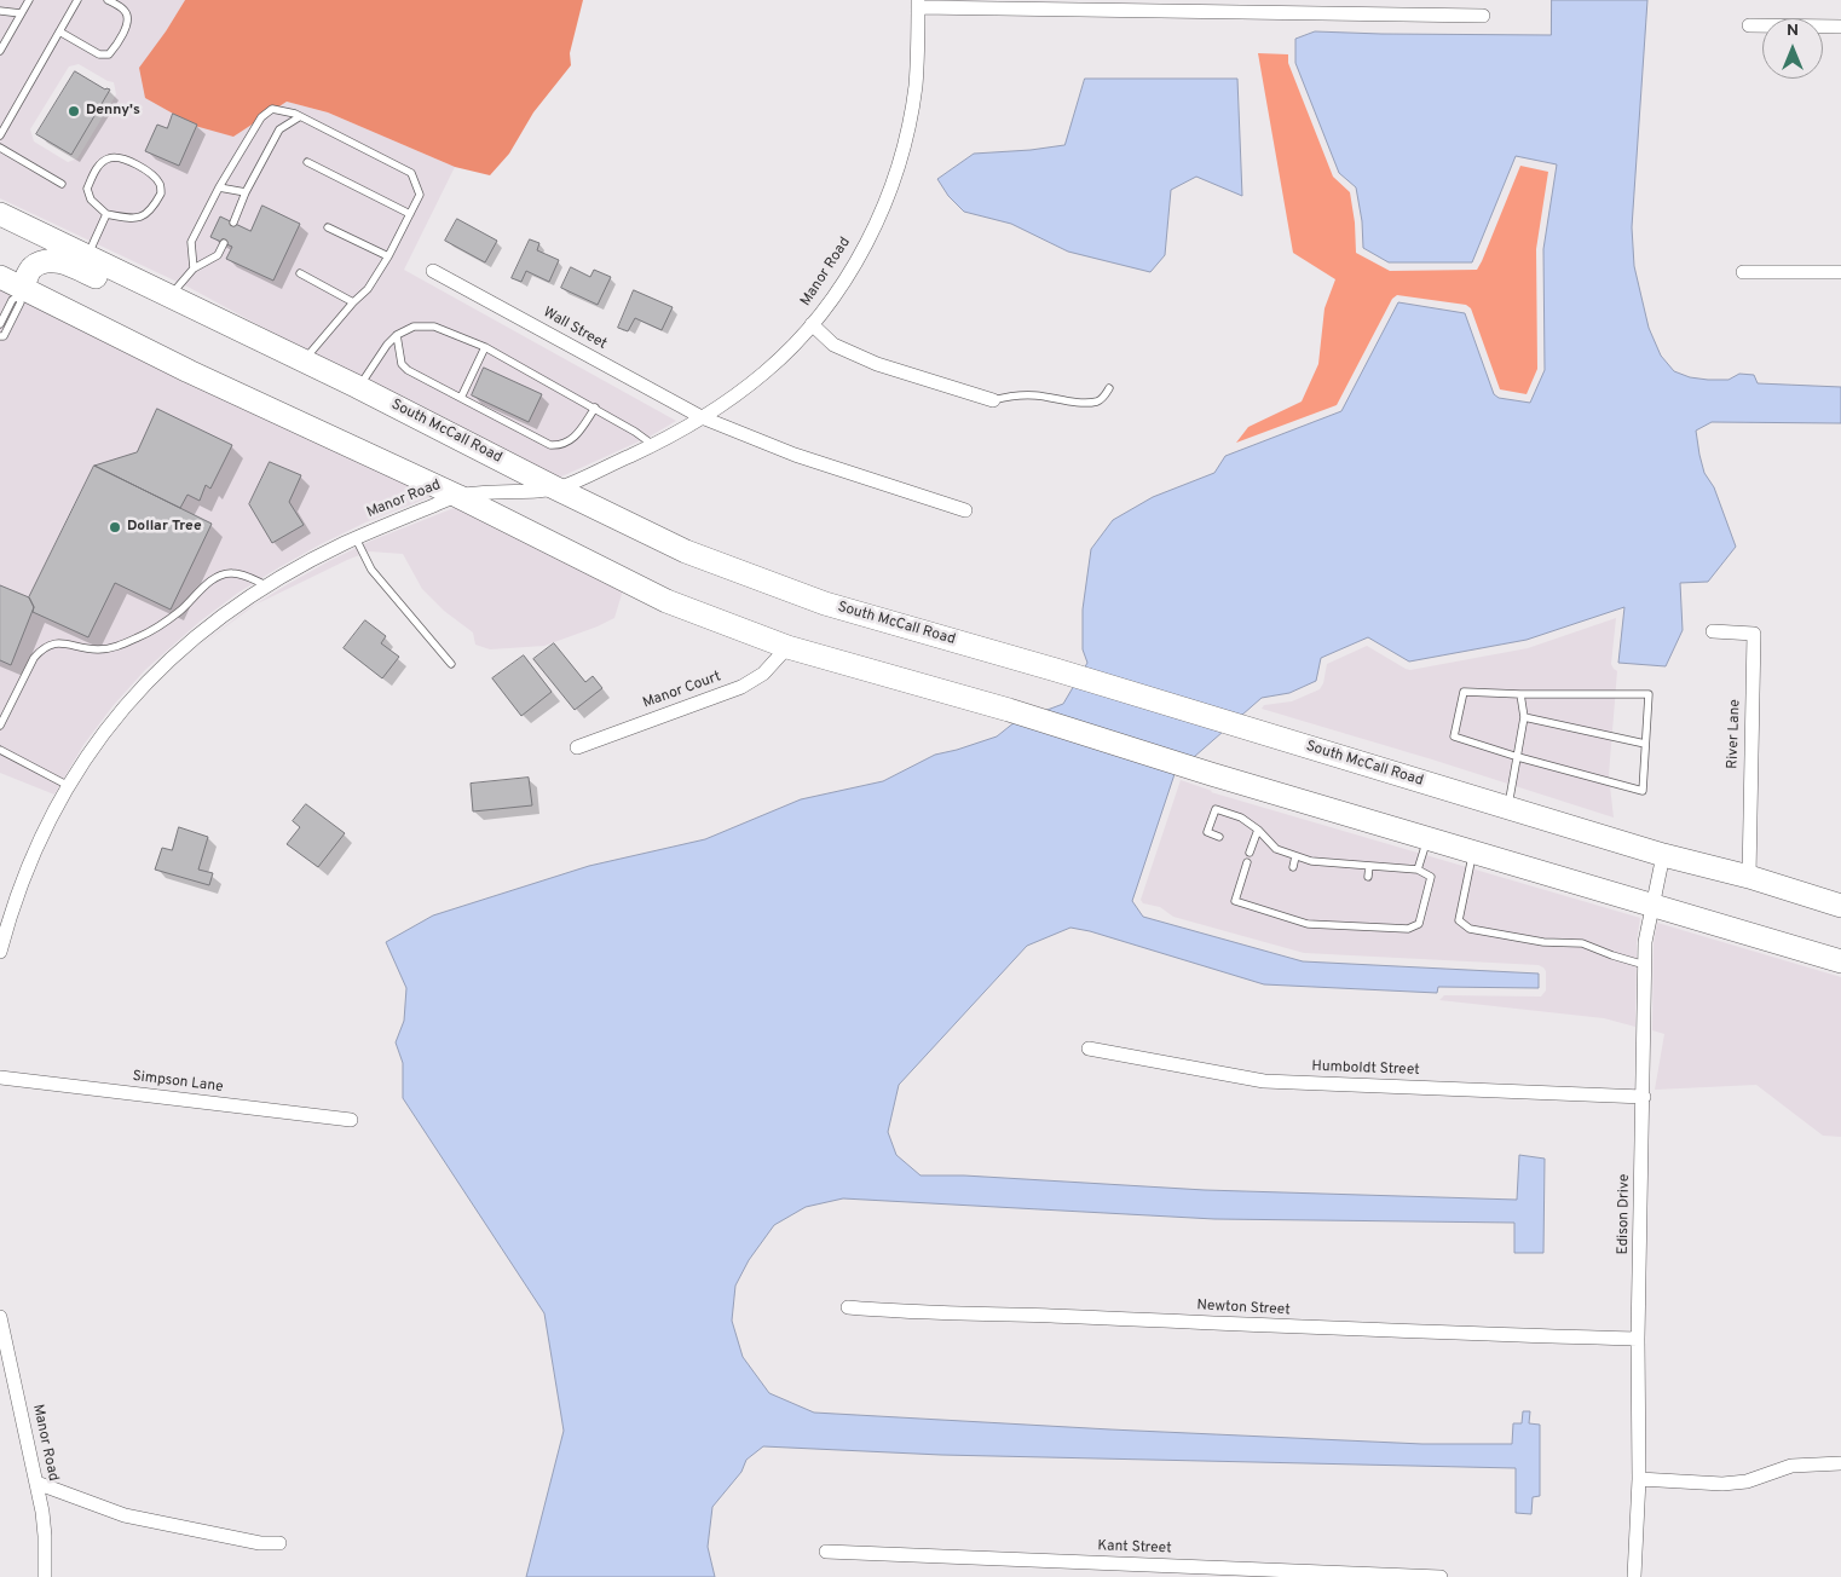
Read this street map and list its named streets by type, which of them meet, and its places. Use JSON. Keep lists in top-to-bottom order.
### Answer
{
  "streets": {
    "main road": ["South McCall Road"],
    "street": [
      "Manor Road",
      "Wall Street",
      "Manor Court",
      "River Lane",
      "Humboldt Street",
      "Simpson Lane",
      "Edison Drive",
      "Newton Street",
      "Kant Street"
    ]
  },
  "crossings": [
    ["Manor Road", "Wall Street"],
    ["Manor Road", "South McCall Road"],
    ["South McCall Road", "River Lane"],
    ["South McCall Road", "Edison Drive"],
    ["Humboldt Street", "Edison Drive"],
    ["Edison Drive", "Newton Street"]
  ],
  "places": ["Denny's", "Dollar Tree"],
  "north": "top"
}
